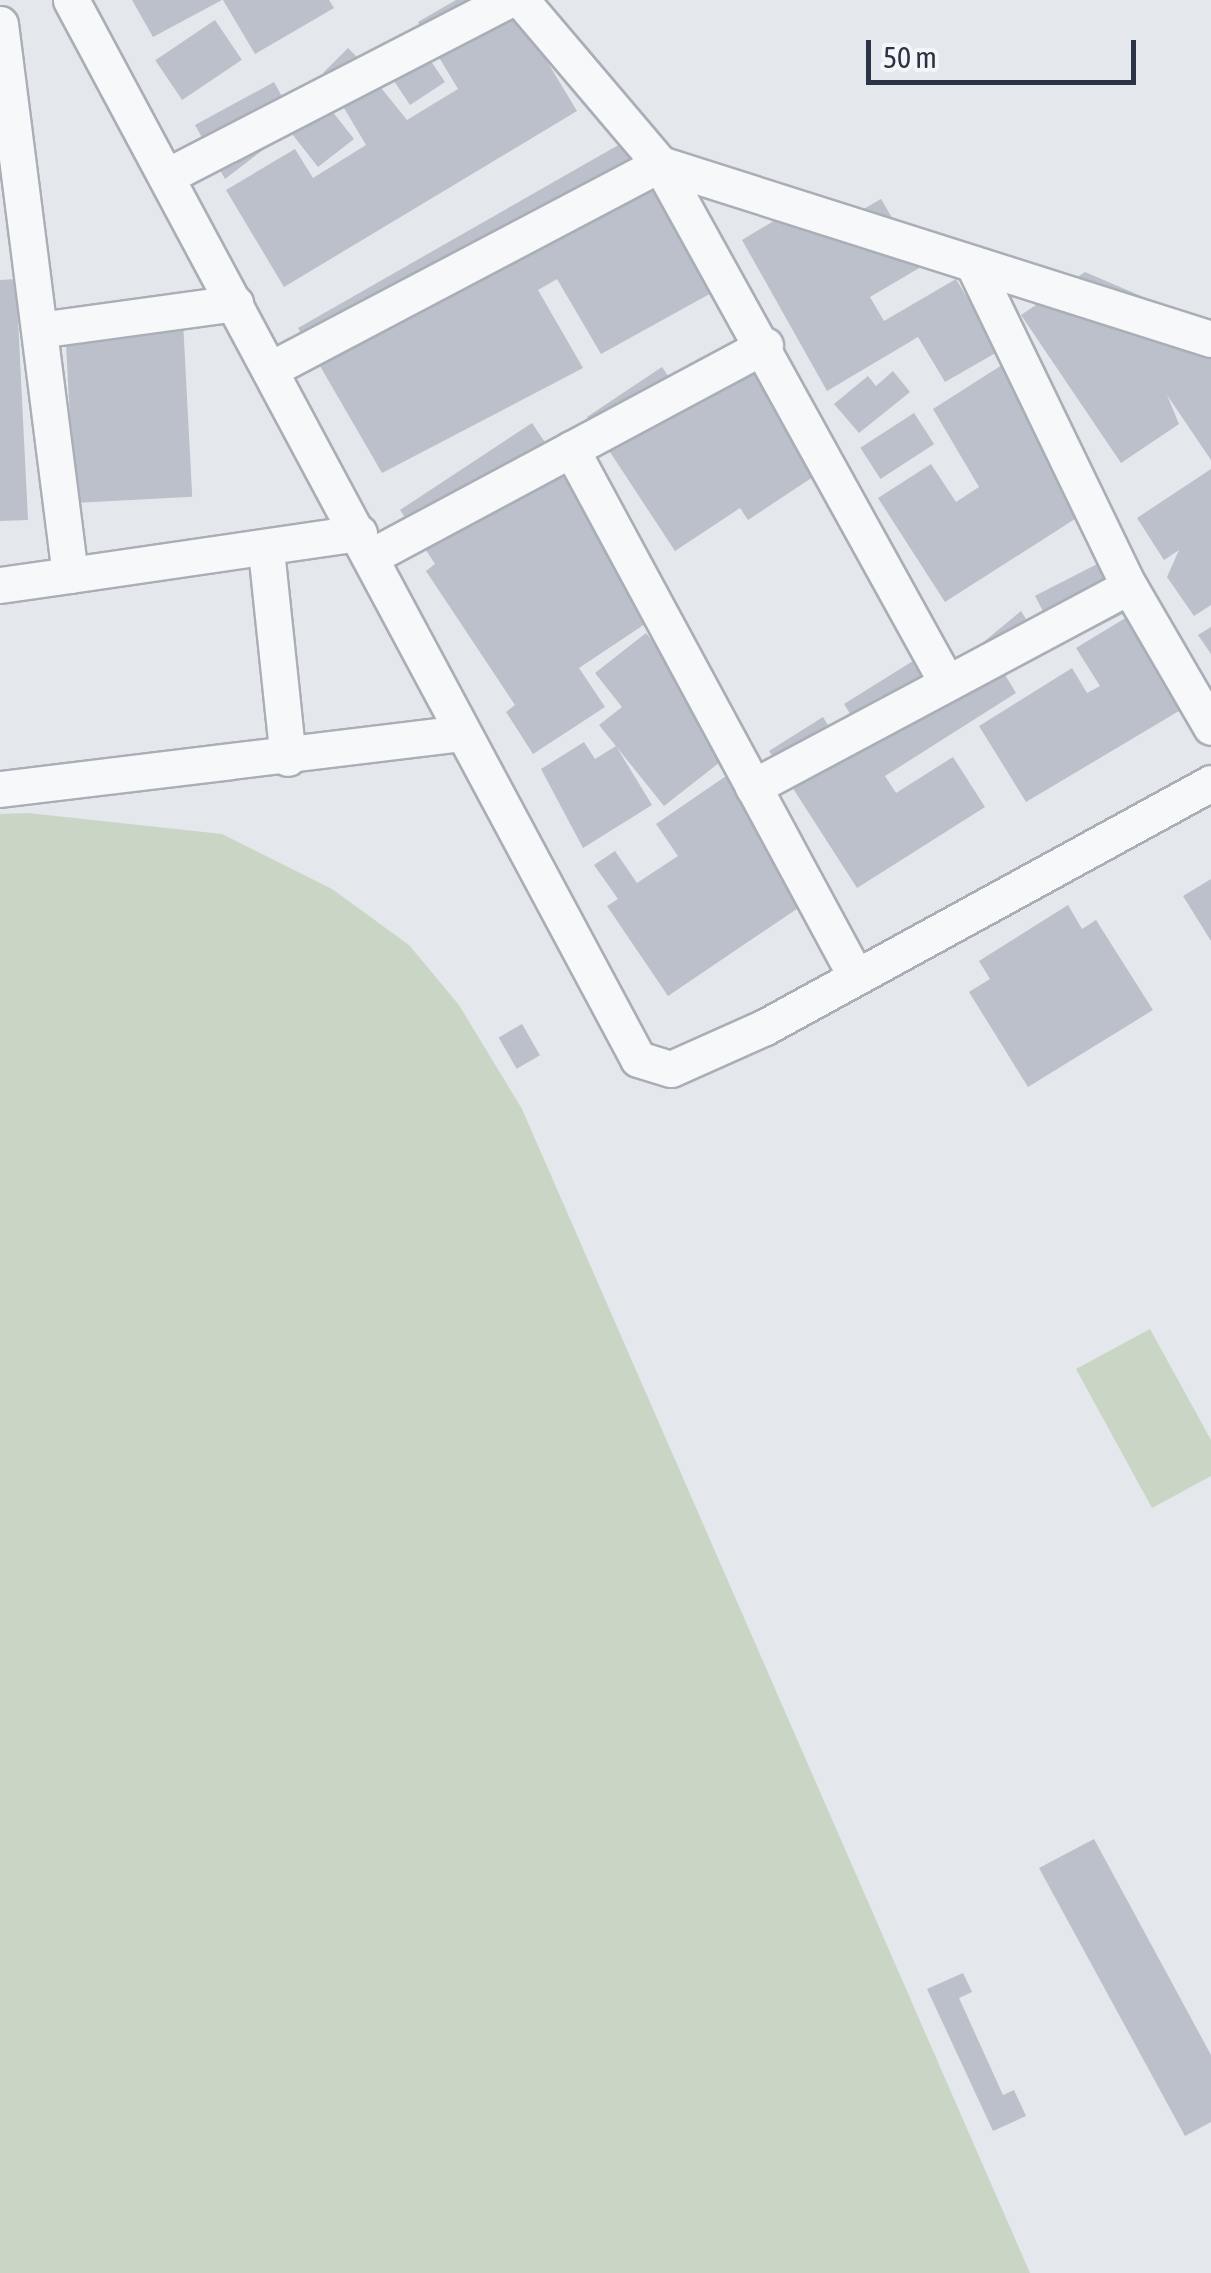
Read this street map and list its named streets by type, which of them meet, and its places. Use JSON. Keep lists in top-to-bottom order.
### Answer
{
  "scale_bar": "50 m"
}
